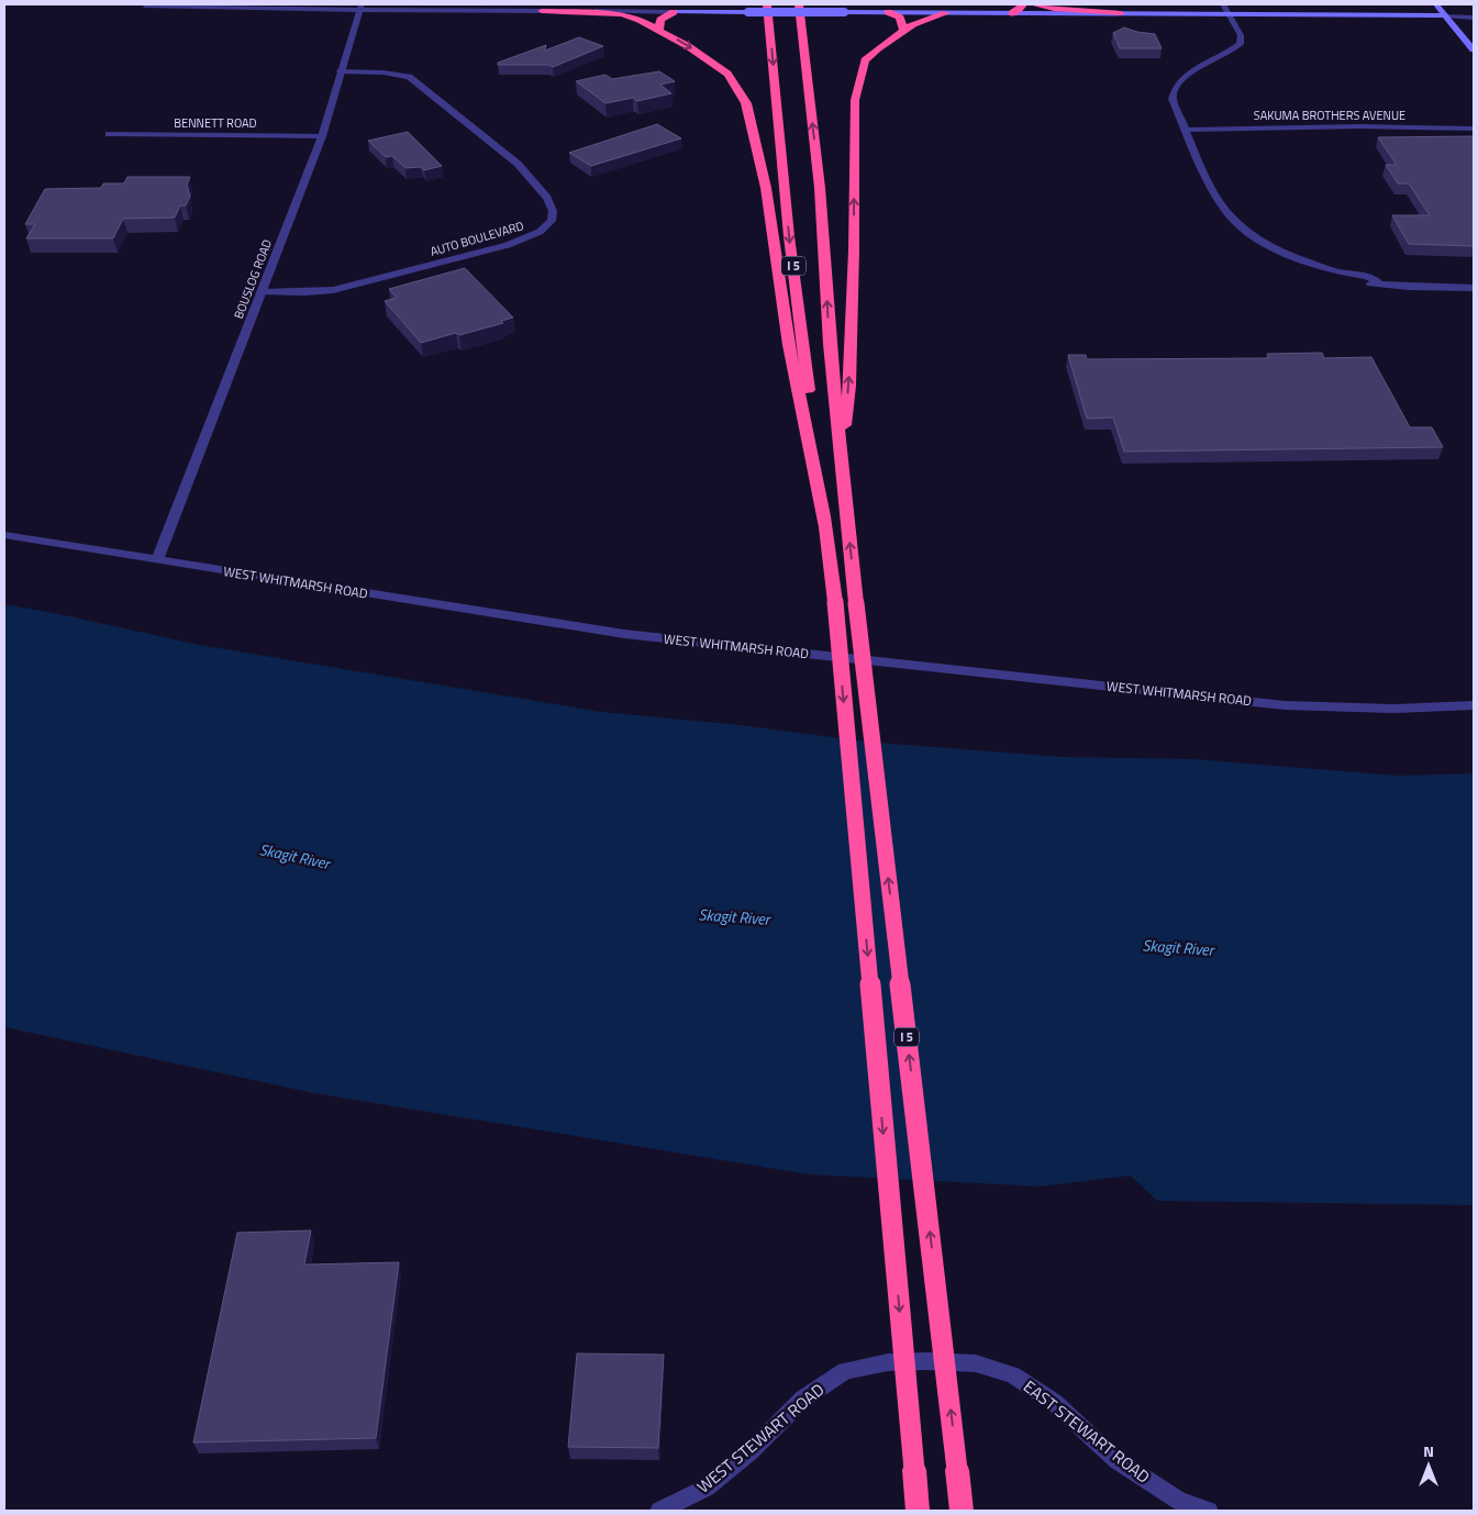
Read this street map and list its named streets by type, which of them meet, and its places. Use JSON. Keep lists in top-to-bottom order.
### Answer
{
  "streets": {
    "highway": ["I 5"],
    "street": [
      "SAKUMA BROTHERS AVENUE",
      "BENNETT ROAD",
      "AUTO BOULEVARD",
      "BOUSLOG ROAD",
      "WEST WHITMARSH ROAD",
      "EAST STEWART ROAD",
      "WEST STEWART ROAD"
    ]
  },
  "crossings": [
    ["BENNETT ROAD", "BOUSLOG ROAD"],
    ["AUTO BOULEVARD", "BOUSLOG ROAD"],
    ["BOUSLOG ROAD", "WEST WHITMARSH ROAD"],
    ["EAST STEWART ROAD", "WEST STEWART ROAD"]
  ],
  "water": ["Skagit River"],
  "north": "top"
}
